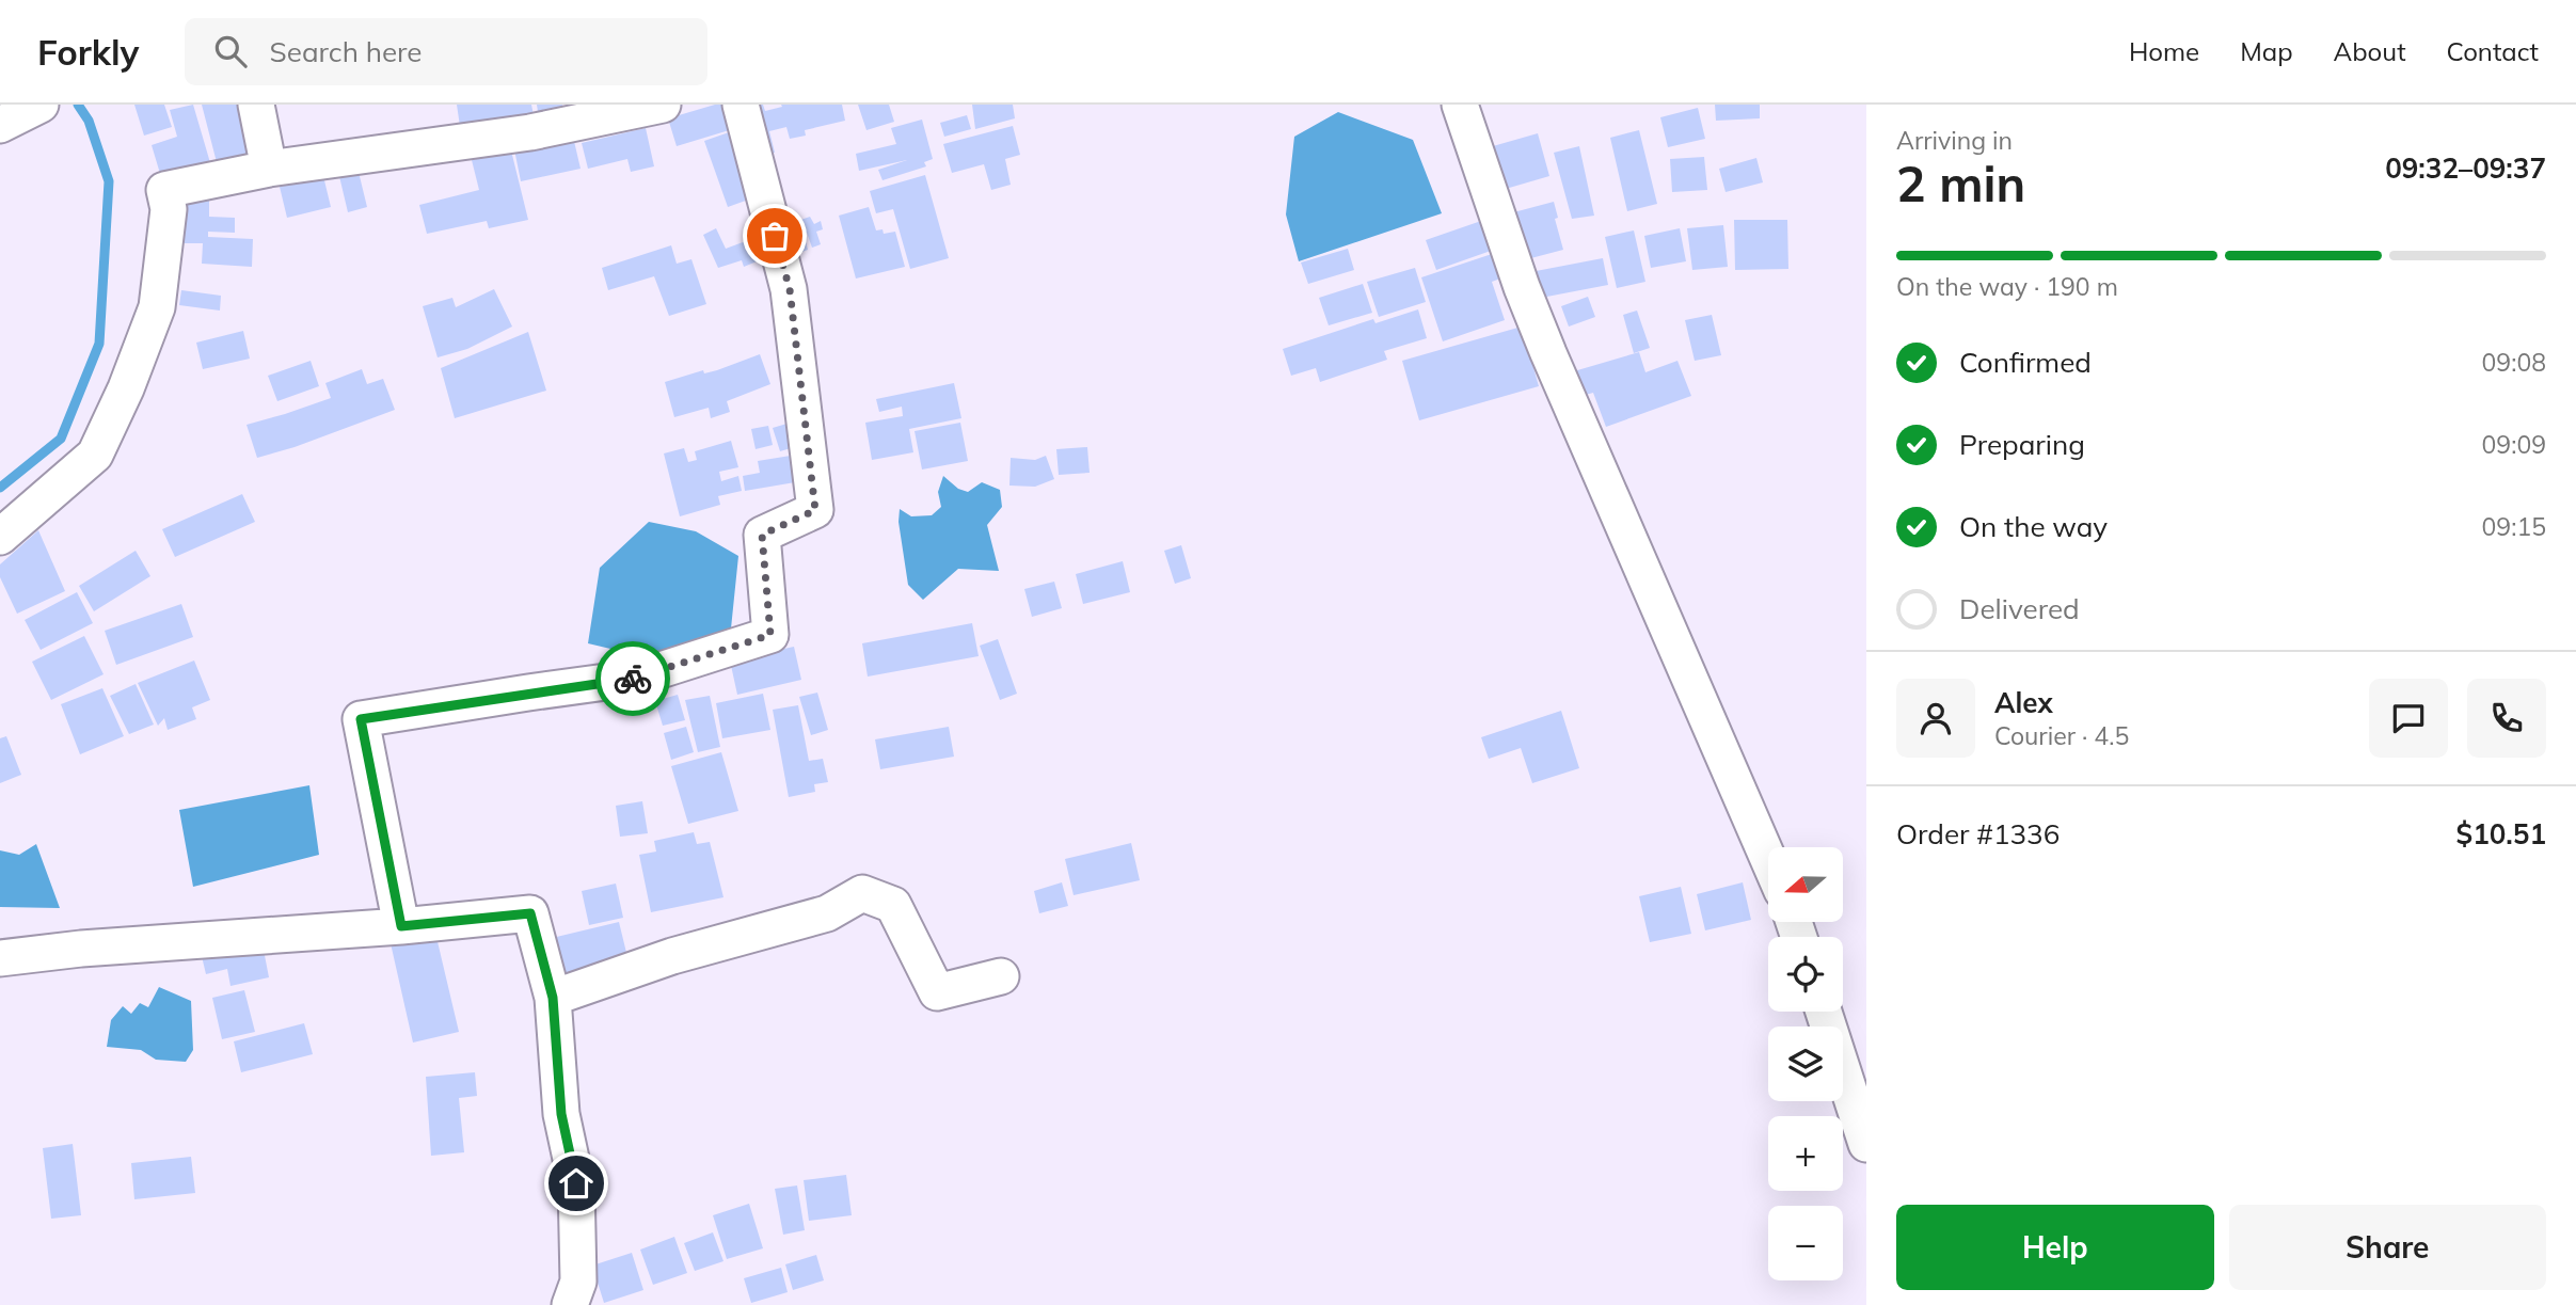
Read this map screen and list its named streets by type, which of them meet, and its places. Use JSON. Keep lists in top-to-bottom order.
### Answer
{
  "north": "left",
  "page": {
    "header": "Forkly",
    "search": "Search here",
    "nav": [
      "Home",
      "Map",
      "About",
      "Contact"
    ],
    "heading": ["2 min", "Arriving in", "09:32–09:37"],
    "panel": [
      "Alex",
      "Courier · 4.5",
      "Order #1336",
      "$10.51"
    ],
    "bar": "On the way · 190 m",
    "list": [
      ["Confirmed", "09:08"],
      ["Preparing", "09:09"],
      ["On the way", "09:15"],
      "Delivered"
    ],
    "map_buttons": ["+", "−"],
    "buttons": ["Help", "Share"]
  }
}
